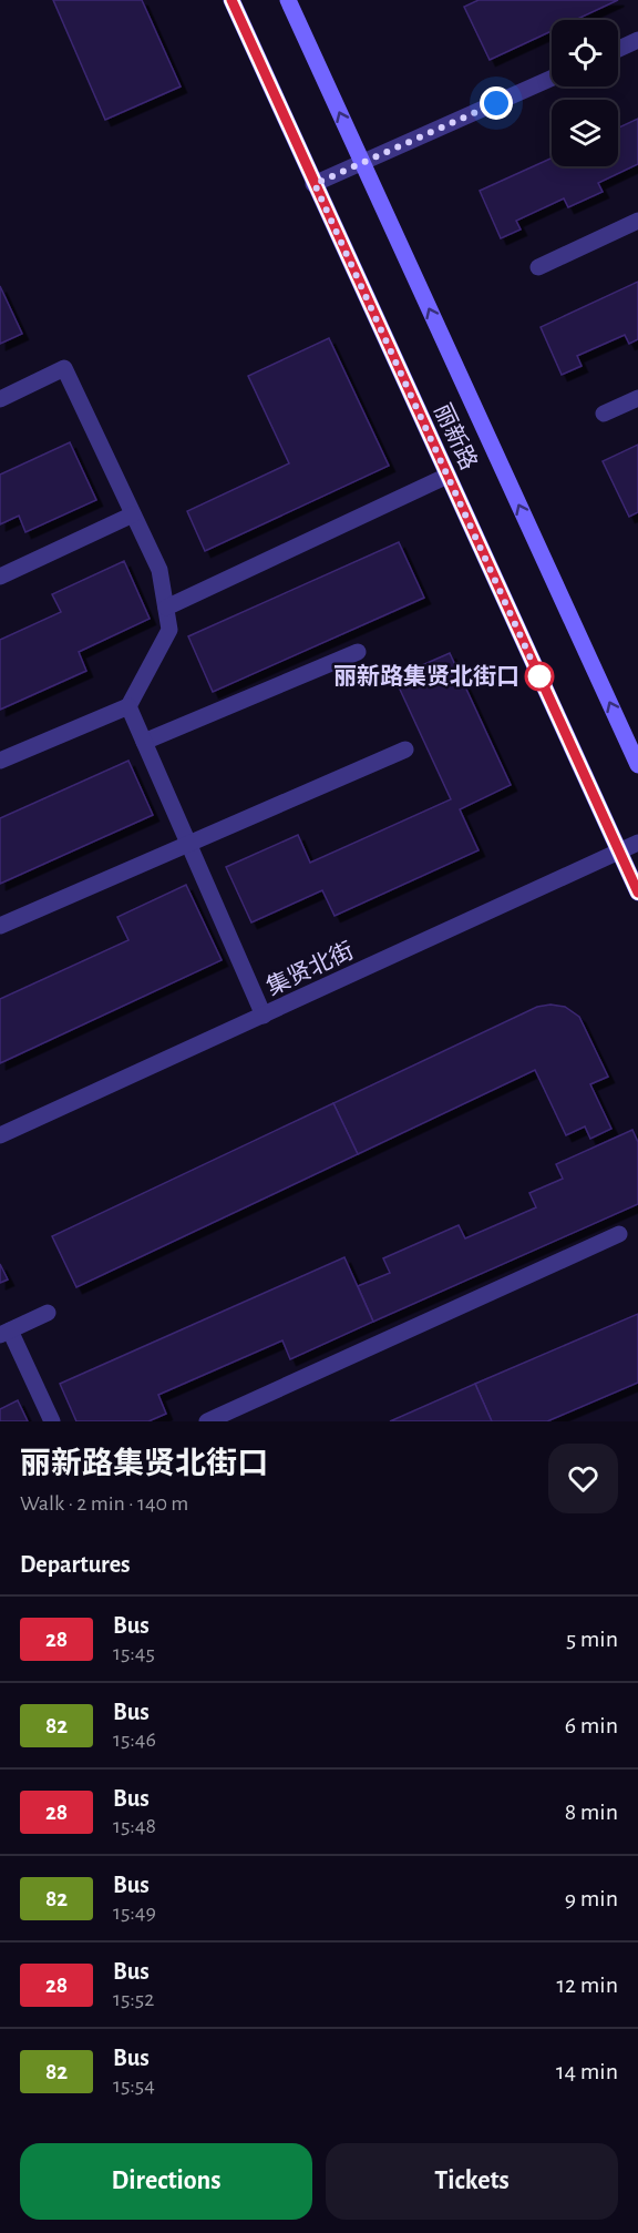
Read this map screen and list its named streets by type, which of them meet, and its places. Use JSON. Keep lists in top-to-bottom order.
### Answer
{
  "streets": {
    "main road": ["丽新路"],
    "street": ["集贤北街"]
  },
  "crossings": [
    ["丽新路", "集贤北街"]
  ],
  "places": ["丽新路集贤北街口"],
  "lines": ["bus line 28"],
  "page": {
    "heading": [
      ["丽新路集贤北街口", "Walk · 2 min · 140 m"],
      "Departures"
    ],
    "list": [
      {
        "mark": "28",
        "name": "Bus",
        "note": "15:45",
        "value": "5 min"
      },
      {
        "mark": "82",
        "name": "Bus",
        "note": "15:46",
        "value": "6 min"
      },
      {
        "mark": "28",
        "name": "Bus",
        "note": "15:48",
        "value": "8 min"
      },
      {
        "mark": "82",
        "name": "Bus",
        "note": "15:49",
        "value": "9 min"
      },
      {
        "mark": "28",
        "name": "Bus",
        "note": "15:52",
        "value": "12 min"
      },
      {
        "mark": "82",
        "name": "Bus",
        "note": "15:54",
        "value": "14 min"
      }
    ],
    "buttons": ["Directions", "Tickets"]
  }
}
